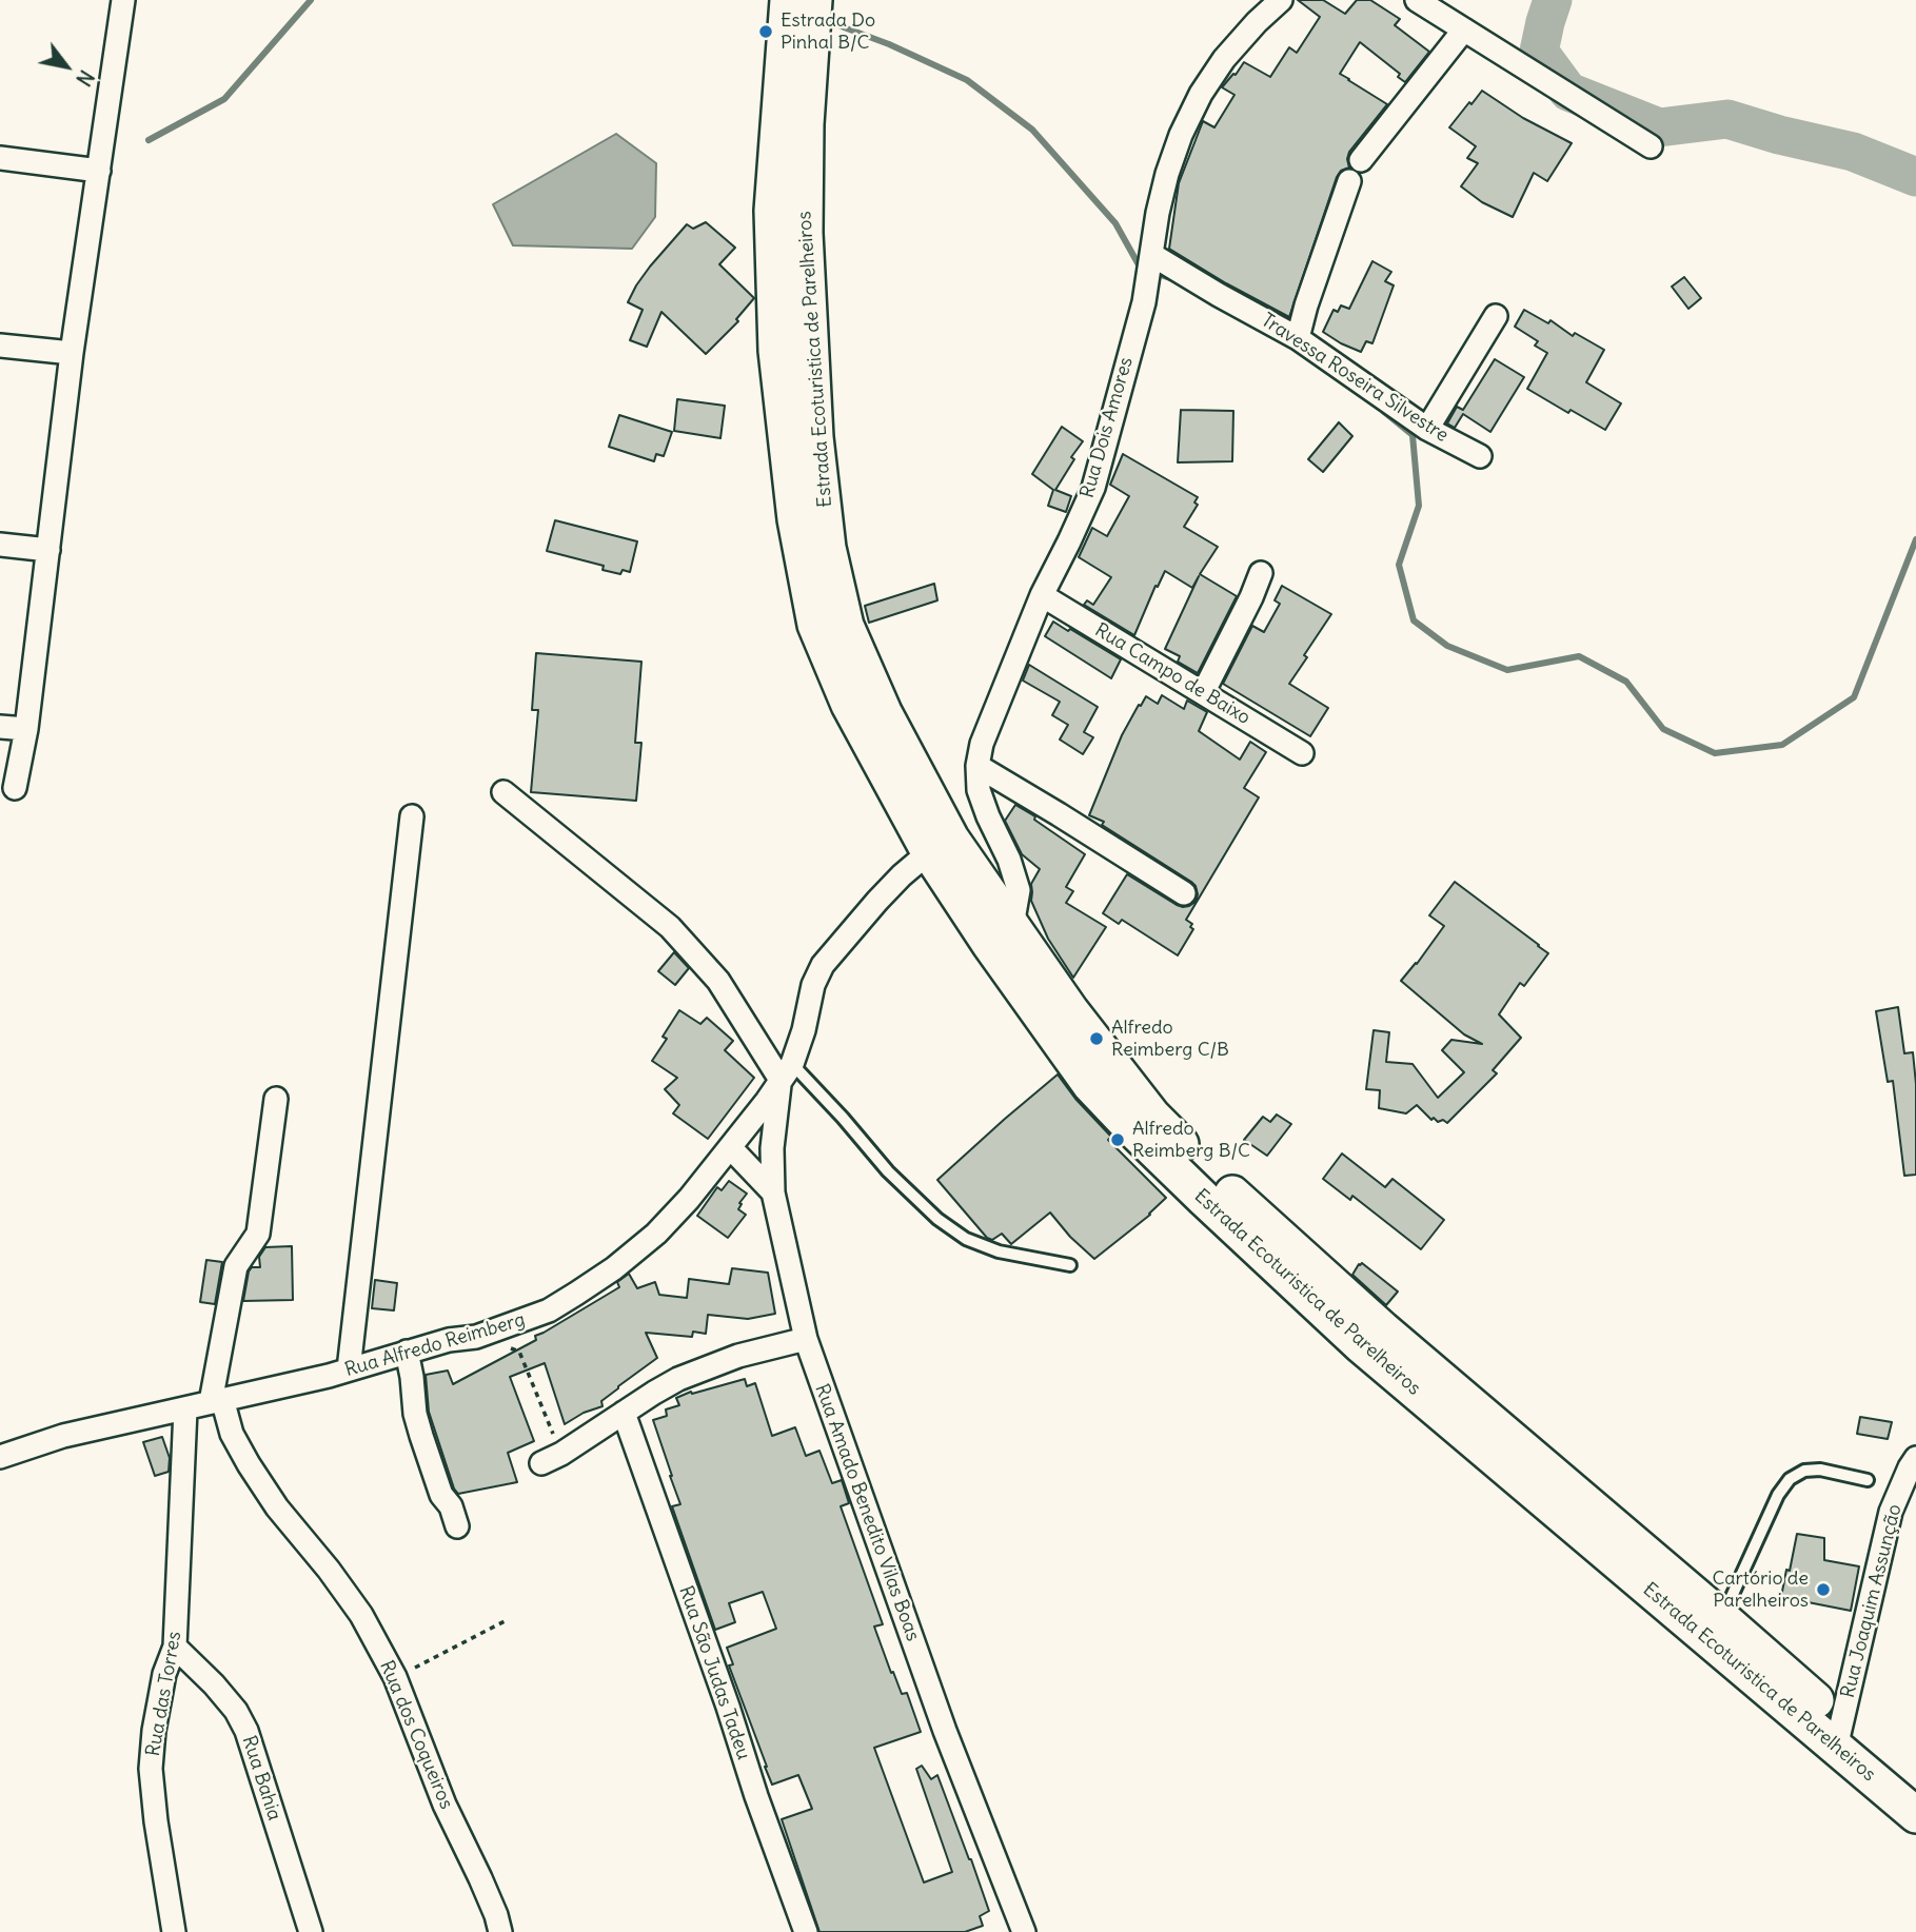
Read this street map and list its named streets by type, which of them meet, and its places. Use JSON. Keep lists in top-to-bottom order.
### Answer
{
  "streets": {
    "main road": ["Estrada Ecoturistica de Parelheiros"],
    "street": [
      "Travessa Roseira Silvestre",
      "Rua Dois Amores",
      "Rua Campo de Baixo",
      "Rua Alfredo Reimberg",
      "Rua Amado Benedito Vilas Boas",
      "Rua Joaquim Assunção",
      "Rua São Judas Tadeu",
      "Rua das Torres",
      "Rua dos Coqueiros",
      "Rua Bahia"
    ]
  },
  "crossings": [
    ["Estrada Ecoturistica de Parelheiros", "Rua Dois Amores"],
    ["Estrada Ecoturistica de Parelheiros", "Rua Joaquim Assunção"],
    ["Travessa Roseira Silvestre", "Rua Dois Amores"],
    ["Rua Dois Amores", "Rua Campo de Baixo"],
    ["Rua Alfredo Reimberg", "Rua Amado Benedito Vilas Boas"],
    ["Rua Alfredo Reimberg", "Rua das Torres"],
    ["Rua Alfredo Reimberg", "Rua dos Coqueiros"],
    ["Rua das Torres", "Rua Bahia"]
  ],
  "places": [
    "Estrada Do Pinhal B/C",
    "Alfredo Reimberg C/B",
    "Alfredo Reimberg B/C",
    "Cartório de Parelheiros"
  ],
  "north": "bottom right"
}
